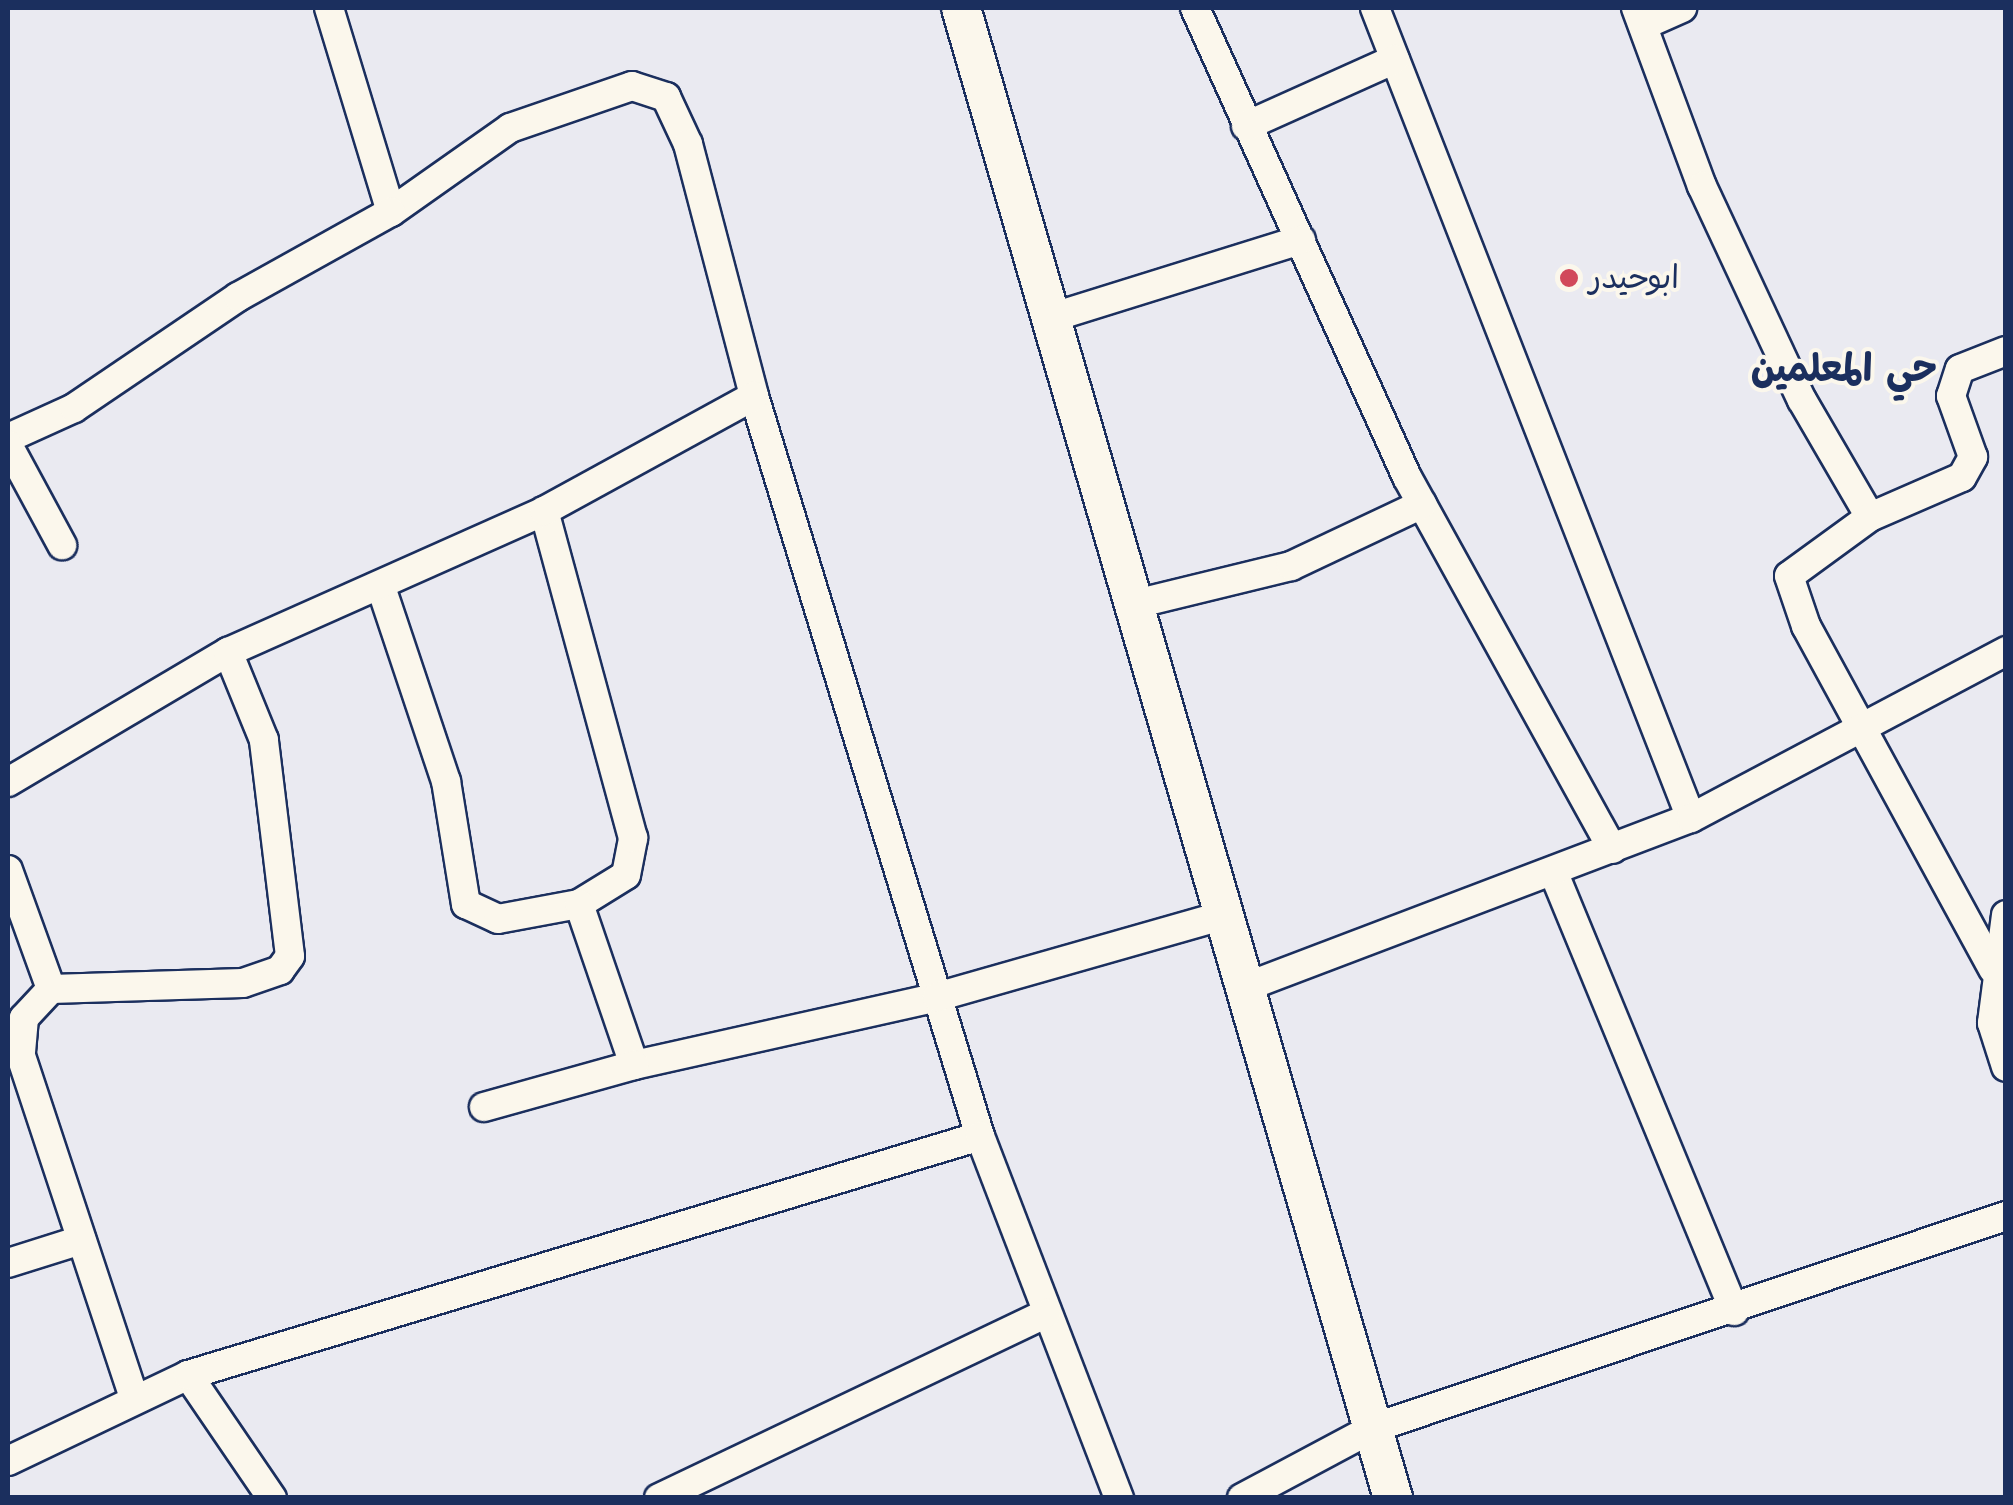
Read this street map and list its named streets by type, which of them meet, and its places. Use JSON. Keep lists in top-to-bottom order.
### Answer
{
  "districts": ["حي المعلمين"],
  "places": ["ابوحيدر"]
}
